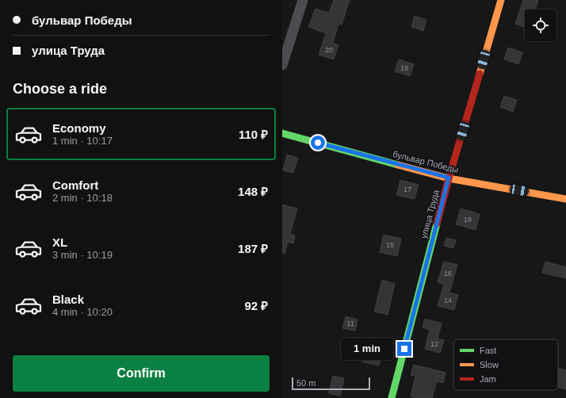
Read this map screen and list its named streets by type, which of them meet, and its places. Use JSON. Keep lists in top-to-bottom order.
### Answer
{
  "streets": {
    "street": ["бульвар Победы", "улица Труда"]
  },
  "crossings": [
    ["бульвар Победы", "улица Труда"]
  ],
  "house_numbers": [
    "20",
    "19",
    "17",
    "18",
    "15",
    "16",
    "14",
    "11",
    "12"
  ],
  "legend": ["Fast", "Slow", "Jam"],
  "scale_bar": "50 m",
  "page": {
    "banner": ["бульвар Победы", "улица Труда"],
    "heading": "Choose a ride",
    "list": [
      {
        "name": "Economy",
        "note": "1 min · 10:17",
        "value": "110 ₽"
      },
      {
        "name": "Comfort",
        "note": "2 min · 10:18",
        "value": "148 ₽"
      },
      {
        "name": "XL",
        "note": "3 min · 10:19",
        "value": "187 ₽"
      },
      {
        "name": "Black",
        "note": "4 min · 10:20",
        "value": "92 ₽"
      }
    ],
    "bubble": "1 min",
    "buttons": "Confirm",
    "scale": "50 m"
  }
}
